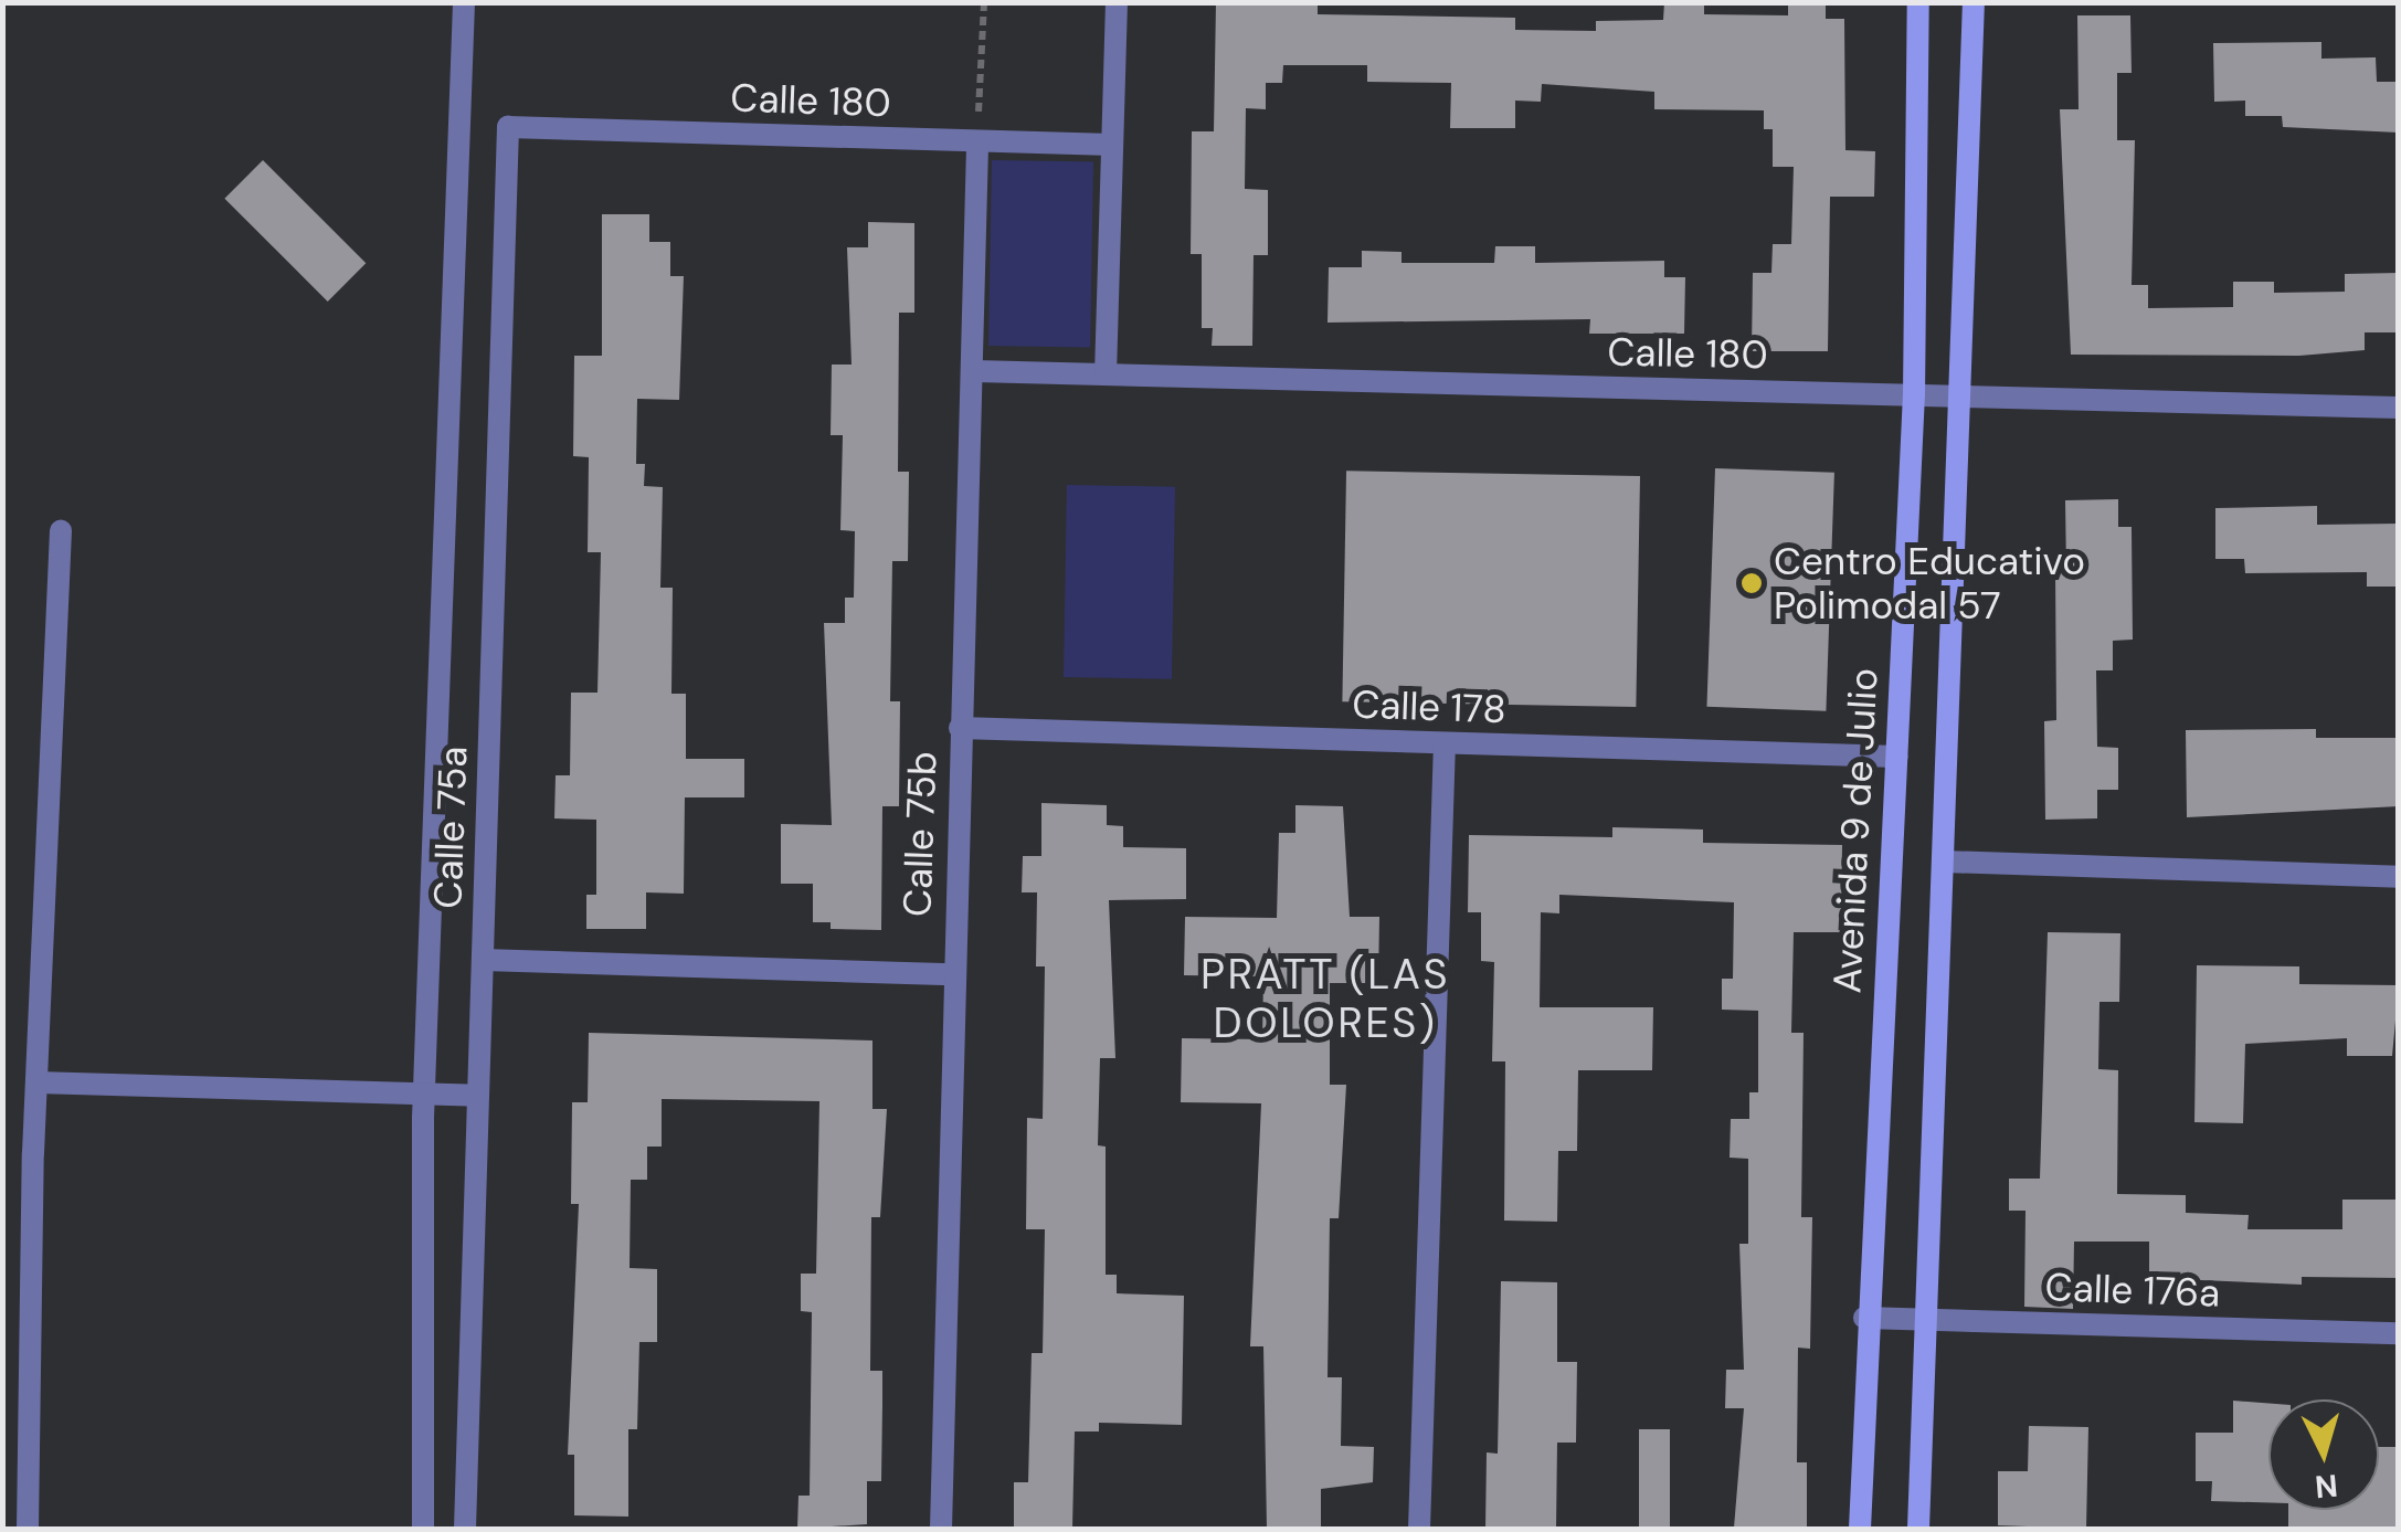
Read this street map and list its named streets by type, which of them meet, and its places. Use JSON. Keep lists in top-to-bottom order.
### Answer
{
  "streets": {
    "main road": ["Avenida 9 de Julio"],
    "street": [
      "Calle 180",
      "Calle 178",
      "Calle 75a",
      "Calle 75b",
      "Calle 176a"
    ]
  },
  "crossings": [
    ["Calle 180", "Calle 75a"],
    ["Calle 180", "Avenida 9 de Julio"],
    ["Calle 180", "Calle 75b"],
    ["Calle 178", "Avenida 9 de Julio"],
    ["Calle 178", "Calle 75b"],
    ["Avenida 9 de Julio", "Calle 176a"]
  ],
  "districts": ["PRATT (LAS DOLORES)"],
  "places": ["Centro Educativo Polimodal 57"],
  "north": "bottom"
}
